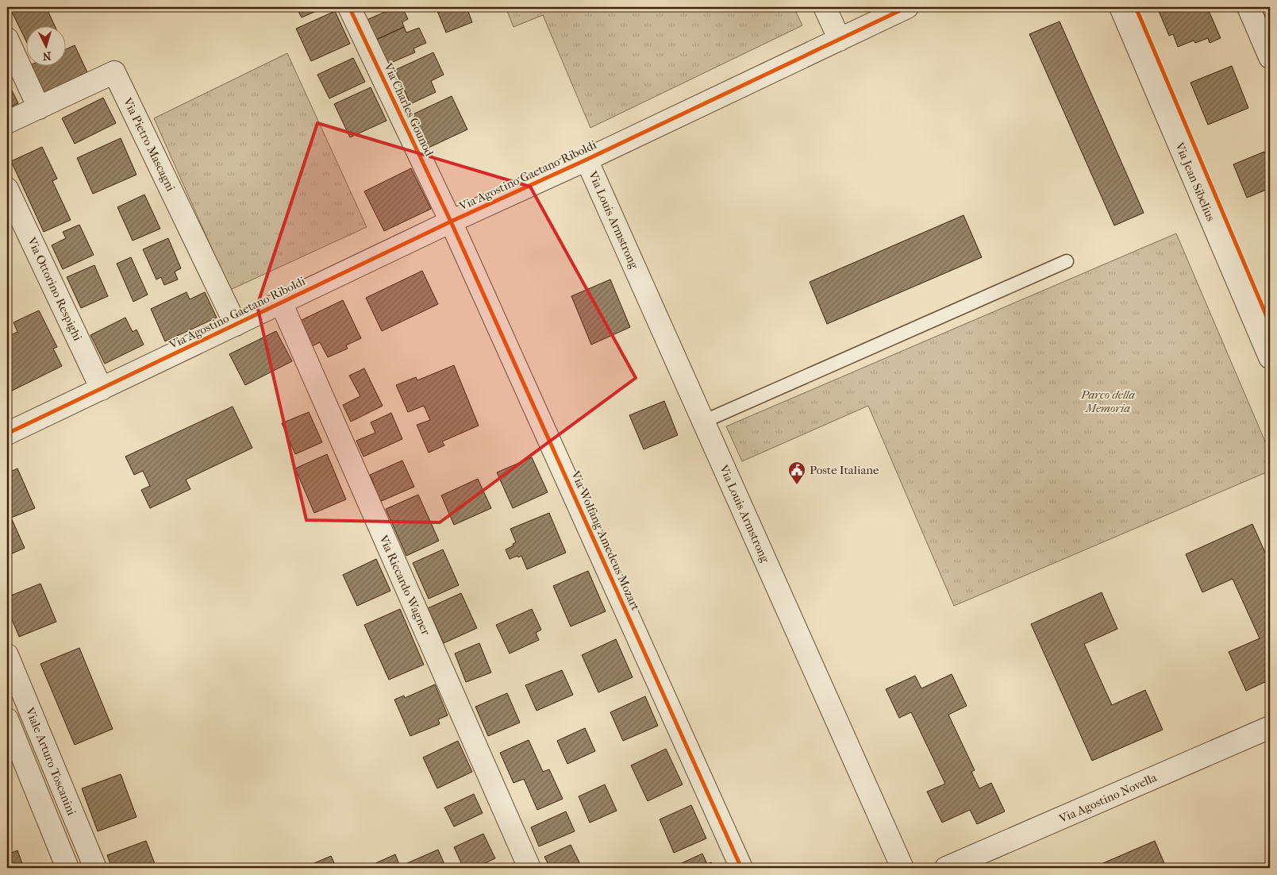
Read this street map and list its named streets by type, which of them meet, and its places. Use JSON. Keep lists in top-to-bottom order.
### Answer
{
  "streets": {
    "street": [
      "Via Charles Gounod",
      "Via Pietro Mascagni",
      "Via Agostino Gaetano Riboldi",
      "Via Jean Sibelius",
      "Via Louis Armstrong",
      "Via Ottorino Respighi",
      "Via Wolfang Amedeus Mozart",
      "Via Riccardo Wagner",
      "Viale Arturo Toscanini",
      "Via Agostino Novella"
    ]
  },
  "crossings": [
    ["Via Charles Gounod", "Via Agostino Gaetano Riboldi"],
    ["Via Charles Gounod", "Via Wolfang Amedeus Mozart"],
    ["Via Pietro Mascagni", "Via Agostino Gaetano Riboldi"],
    ["Via Agostino Gaetano Riboldi", "Via Louis Armstrong"],
    ["Via Agostino Gaetano Riboldi", "Via Ottorino Respighi"],
    ["Via Agostino Gaetano Riboldi", "Via Wolfang Amedeus Mozart"],
    ["Via Agostino Gaetano Riboldi", "Via Riccardo Wagner"]
  ],
  "parks": ["Parco della Memoria"],
  "places": {
    "public building": ["Poste Italiane"]
  },
  "north": "bottom"
}
